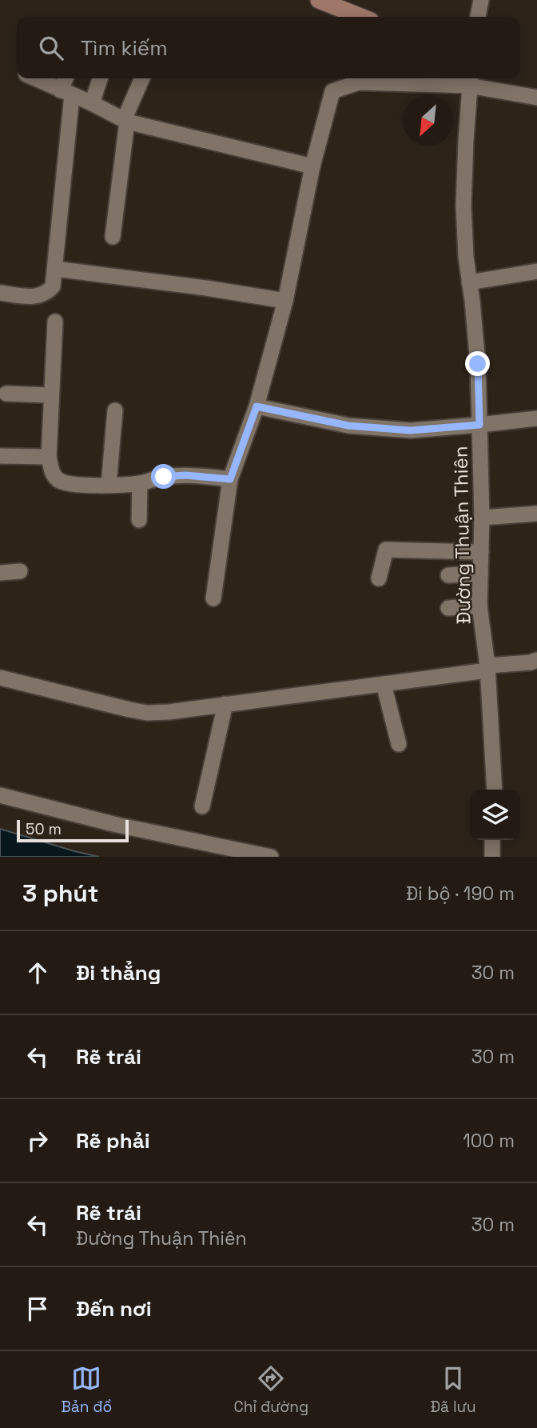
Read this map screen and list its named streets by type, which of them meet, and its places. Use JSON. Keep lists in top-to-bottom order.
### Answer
{
  "streets": {
    "street": ["Đường Thuận Thiên"]
  },
  "scale_bar": "50 m",
  "north": "bottom left",
  "page": {
    "search": "Tìm kiếm",
    "scale": "50 m",
    "heading": ["3 phút", "Đi bộ · 190 m"],
    "list": [
      ["Đi thẳng", "30 m"],
      ["Rẽ trái", "30 m"],
      ["Rẽ phải", "100 m"],
      ["Rẽ trái", "Đường Thuận Thiên", "30 m"],
      "Đến nơi"
    ],
    "nav": ["Bản đồ", "Chỉ đường", "Đã lưu"]
  }
}
